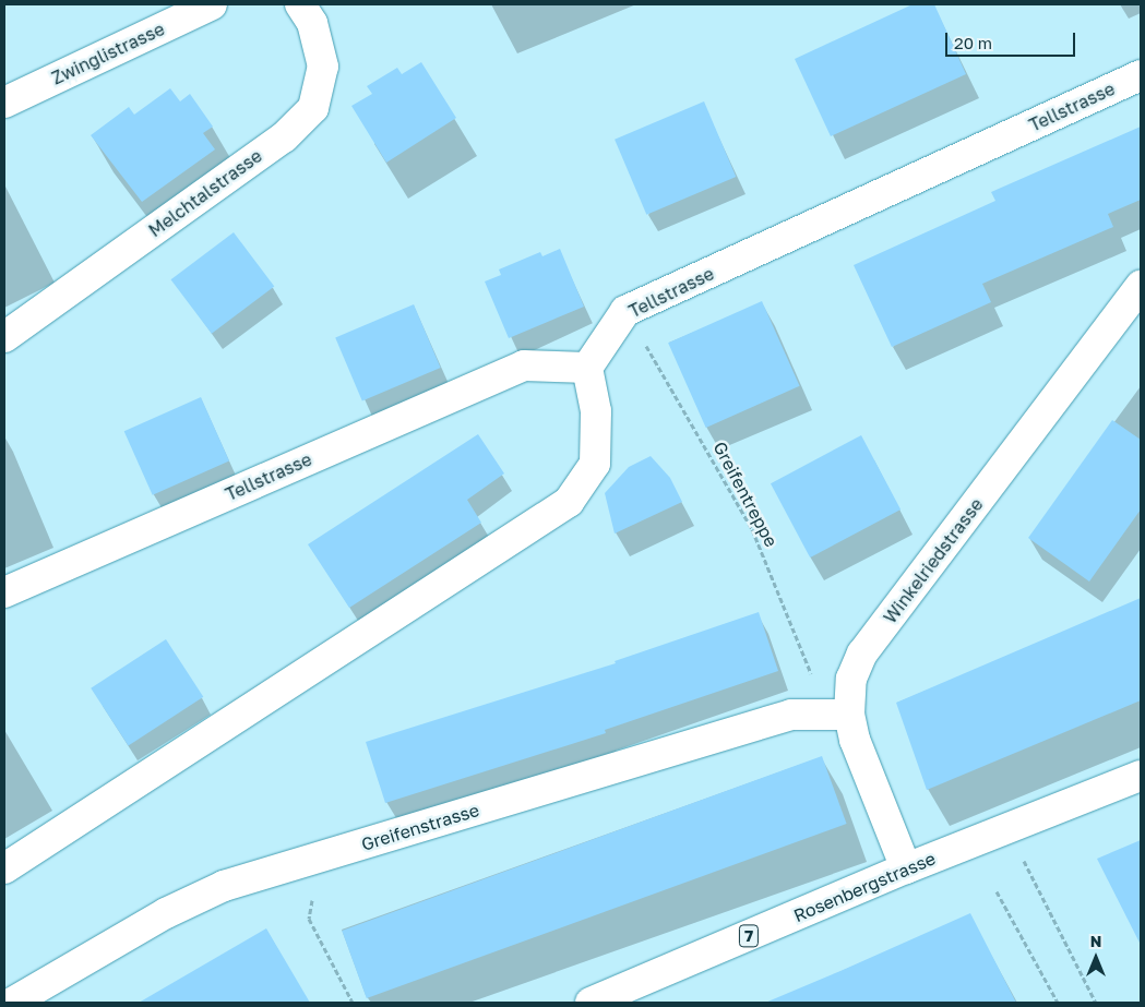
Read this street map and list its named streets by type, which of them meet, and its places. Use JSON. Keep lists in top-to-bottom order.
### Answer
{
  "streets": {
    "street": [
      "Zwinglistrasse",
      "Tellstrasse",
      "Melchtalstrasse",
      "Winkelriedstrasse",
      "Greifenstrasse",
      "Rosenbergstrasse",
      "7"
    ],
    "path": ["Greifentreppe"]
  },
  "crossings": [
    ["Winkelriedstrasse", "Greifenstrasse"],
    ["Winkelriedstrasse", "Rosenbergstrasse"]
  ],
  "scale_bar": "20 m",
  "north": "top"
}
